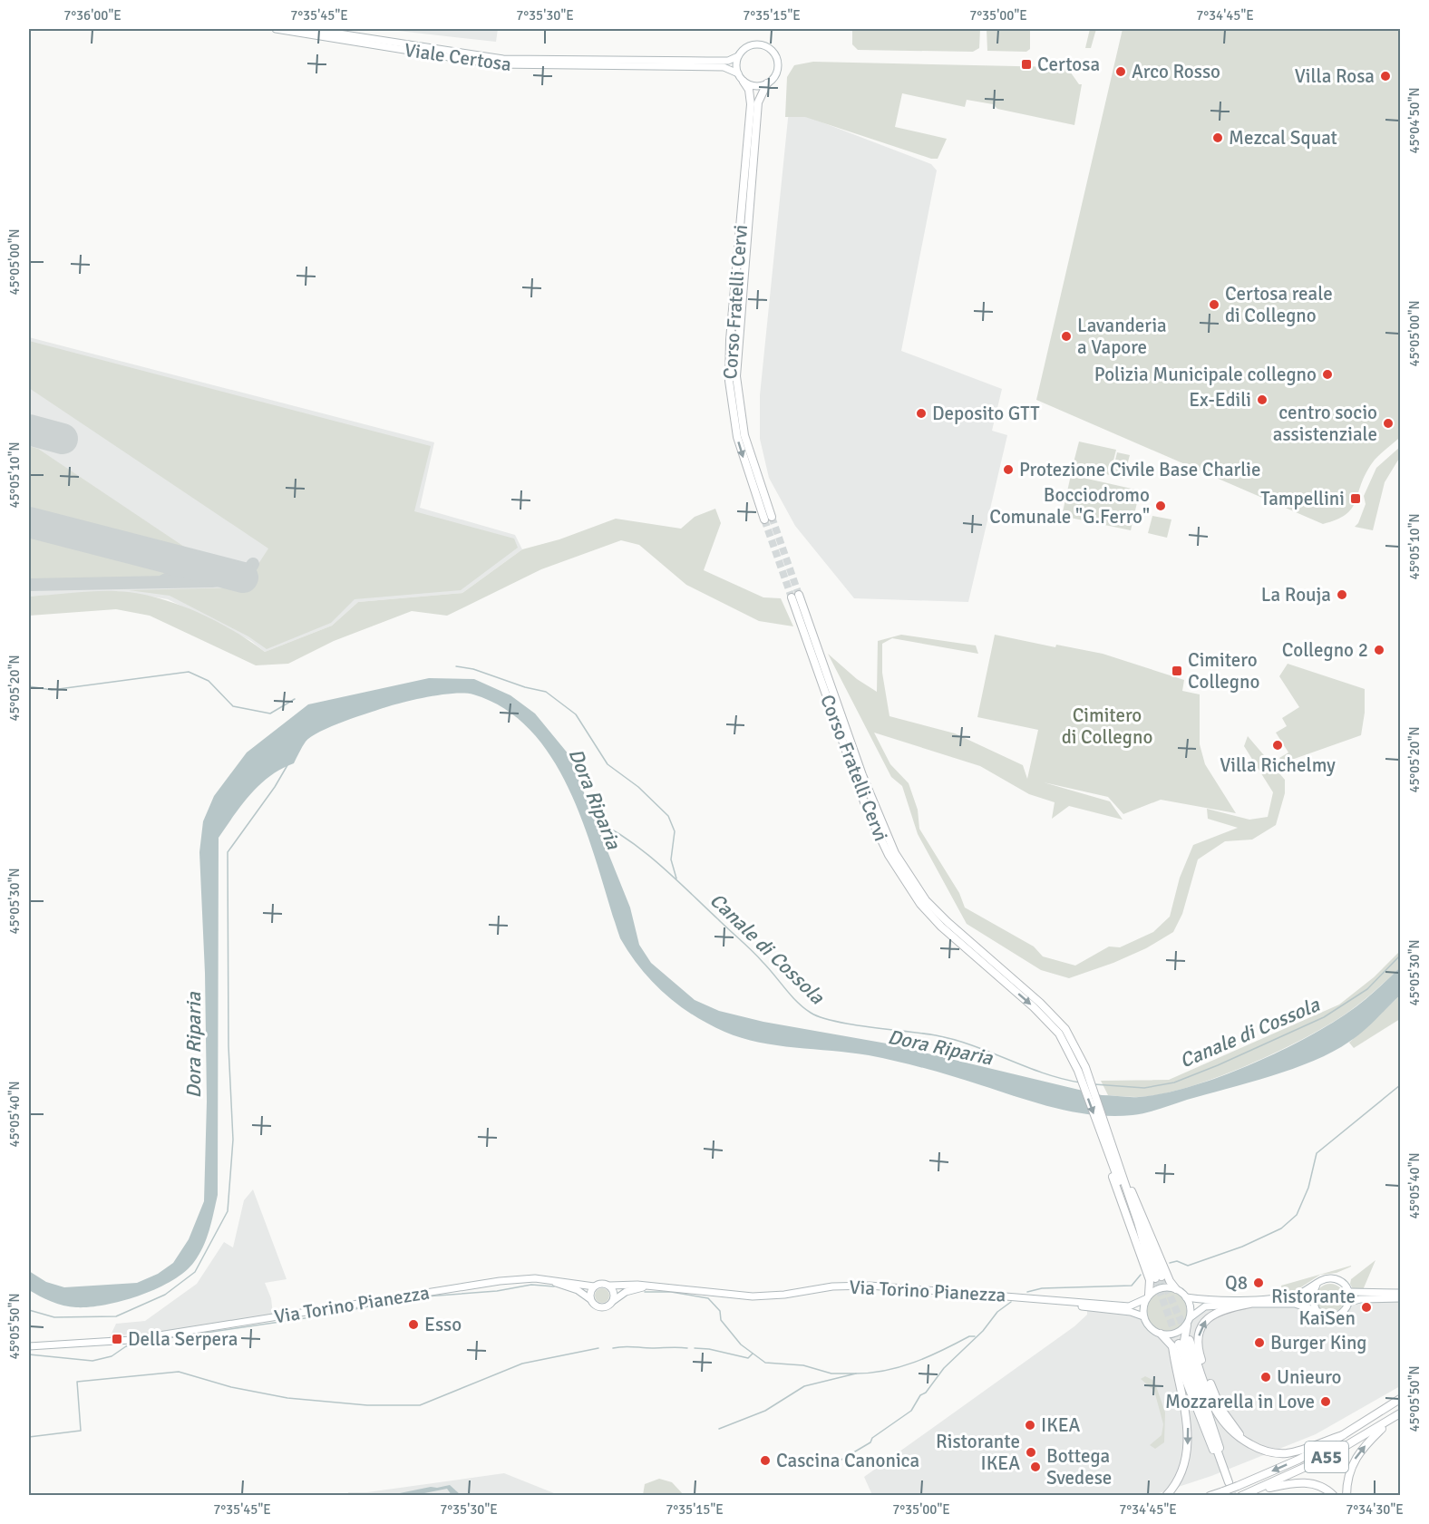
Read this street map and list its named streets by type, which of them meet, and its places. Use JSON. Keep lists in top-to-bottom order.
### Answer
{
  "streets": {
    "highway": ["A55"],
    "main road": ["Viale Certosa", "Corso Fratelli Cervi", "Via Torino Pianezza"]
  },
  "crossings": [
    ["Viale Certosa", "Corso Fratelli Cervi"]
  ],
  "water": ["Dora Riparia", "Canale di Cossola"],
  "parks": ["Cimitero di Collegno"],
  "places": {
    "transit": [
      "Certosa",
      "Tampellini",
      "Cimitero Collegno",
      "Della Serpera"
    ],
    "other": [
      "Arco Rosso",
      "Villa Rosa",
      "Mezcal Squat",
      "Certosa reale di Collegno",
      "Lavanderia a Vapore",
      "Polizia Municipale collegno",
      "Ex-Edili",
      "Deposito GTT",
      "centro socio assistenziale",
      "Protezione Civile Base Charlie",
      "Bocciodromo Comunale \"G.Ferro\"",
      "La Rouja",
      "Collegno 2",
      "Villa Richelmy",
      "Q8",
      "Ristorante KaiSen",
      "Esso",
      "Burger King",
      "Unieuro",
      "Mozzarella in Love",
      "IKEA",
      "Ristorante IKEA",
      "Cascina Canonica",
      "Bottega Svedese"
    ]
  },
  "coordinates": [
    "7°36'00\"E",
    "7°35'45\"E",
    "7°35'30\"E",
    "7°35'15\"E",
    "7°35'00\"E",
    "7°34'45\"E",
    "45°04'50\"N",
    "45°05'00\"N",
    "45°05'10\"N",
    "45°05'20\"N",
    "45°05'30\"N",
    "45°05'40\"N",
    "45°05'50\"N",
    "7°34'30\"E"
  ]
}
